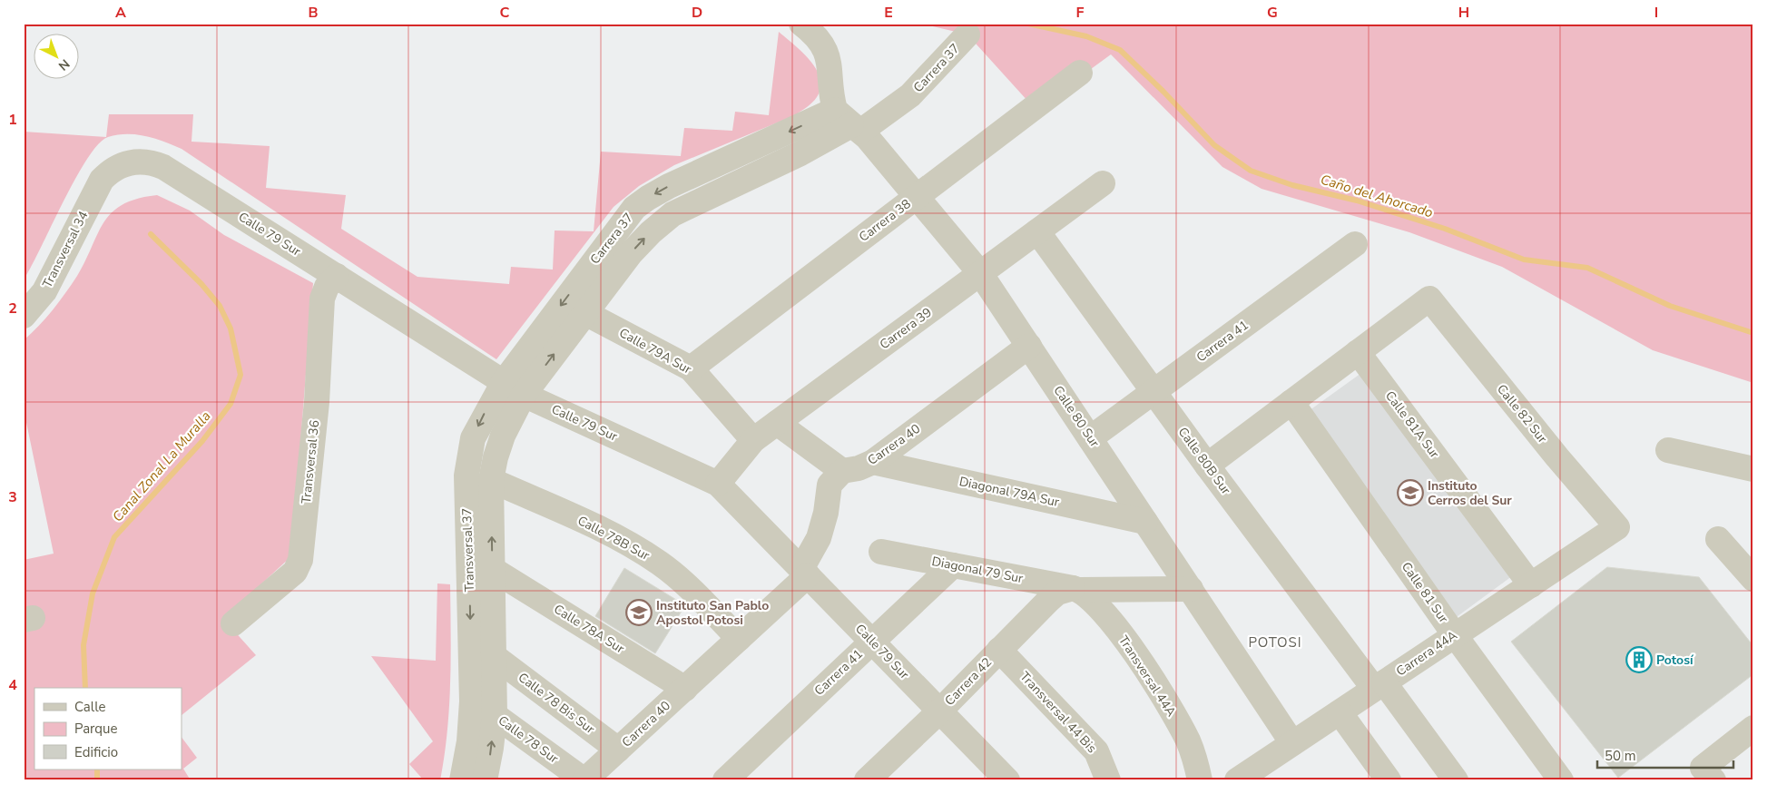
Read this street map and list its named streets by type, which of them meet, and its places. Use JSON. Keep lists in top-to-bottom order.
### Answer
{
  "streets": {
    "street": [
      "Carrera 37",
      "Carrera 38",
      "Calle 79 Sur",
      "Transversal 34",
      "Carrera 39",
      "Carrera 41",
      "Calle 79A Sur",
      "Calle 82 Sur",
      "Calle 80 Sur",
      "Calle 81A Sur",
      "Carrera 40",
      "Calle 80B Sur",
      "Transversal 36",
      "Diagonal 79A Sur",
      "Calle 78B Sur",
      "Transversal 37",
      "Diagonal 79 Sur",
      "Calle 81 Sur",
      "Calle 78A Sur",
      "Carrera 44A",
      "Transversal 44A",
      "Carrera 42",
      "Calle 78 Bis Sur",
      "Transversal 44 Bis",
      "Calle 78 Sur"
    ]
  },
  "crossings": [
    ["Carrera 37", "Calle 79 Sur"],
    ["Carrera 37", "Calle 79A Sur"],
    ["Carrera 37", "Calle 80 Sur"],
    ["Carrera 37", "Transversal 37"],
    ["Carrera 38", "Calle 79A Sur"],
    ["Carrera 38", "Calle 80 Sur"],
    ["Calle 79 Sur", "Transversal 34"],
    ["Calle 79 Sur", "Carrera 39"],
    ["Calle 79 Sur", "Carrera 41"],
    ["Calle 79 Sur", "Carrera 40"],
    ["Calle 79 Sur", "Transversal 36"],
    ["Calle 79 Sur", "Transversal 37"],
    ["Calle 79 Sur", "Carrera 42"],
    ["Carrera 39", "Calle 79A Sur"],
    ["Carrera 39", "Calle 80 Sur"],
    ["Carrera 39", "Calle 80B Sur"],
    ["Carrera 41", "Calle 80 Sur"],
    ["Carrera 41", "Calle 80B Sur"],
    ["Carrera 41", "Diagonal 79 Sur"],
    ["Calle 82 Sur", "Calle 81A Sur"],
    ["Calle 82 Sur", "Carrera 44A"],
    ["Calle 80 Sur", "Carrera 40"],
    ["Calle 80 Sur", "Diagonal 79A Sur"],
    ["Calle 80 Sur", "Diagonal 79 Sur"],
    ["Calle 80 Sur", "Carrera 44A"],
    ["Calle 81A Sur", "Carrera 44A"],
    ["Carrera 40", "Diagonal 79A Sur"],
    ["Carrera 40", "Calle 78B Sur"],
    ["Carrera 40", "Calle 78A Sur"],
    ["Carrera 40", "Calle 78 Bis Sur"],
    ["Carrera 40", "Calle 78 Sur"],
    ["Calle 80B Sur", "Carrera 44A"],
    ["Calle 78B Sur", "Transversal 37"],
    ["Transversal 37", "Calle 78A Sur"],
    ["Transversal 37", "Calle 78 Bis Sur"],
    ["Transversal 37", "Calle 78 Sur"],
    ["Diagonal 79 Sur", "Transversal 44A"],
    ["Diagonal 79 Sur", "Carrera 42"],
    ["Calle 81 Sur", "Carrera 44A"],
    ["Transversal 44A", "Carrera 42"],
    ["Carrera 42", "Transversal 44 Bis"]
  ],
  "districts": ["POTOSI"],
  "water": ["Caño del Ahorcado", "Canal Zonal La Muralla"],
  "places": {
    "school or university": ["Instituto Cerros del Sur", "Instituto San Pablo Apostol Potosi"],
    "building": ["Potosí"]
  },
  "legend": ["Calle", "Parque", "Edificio"],
  "scale_bar": "50 m",
  "north": "bottom right",
  "grid": {
    "columns": [
      "A",
      "B",
      "C",
      "D",
      "E",
      "F",
      "G",
      "H",
      "I"
    ],
    "rows": [
      "1",
      "2",
      "3",
      "4"
    ]
  }
}
